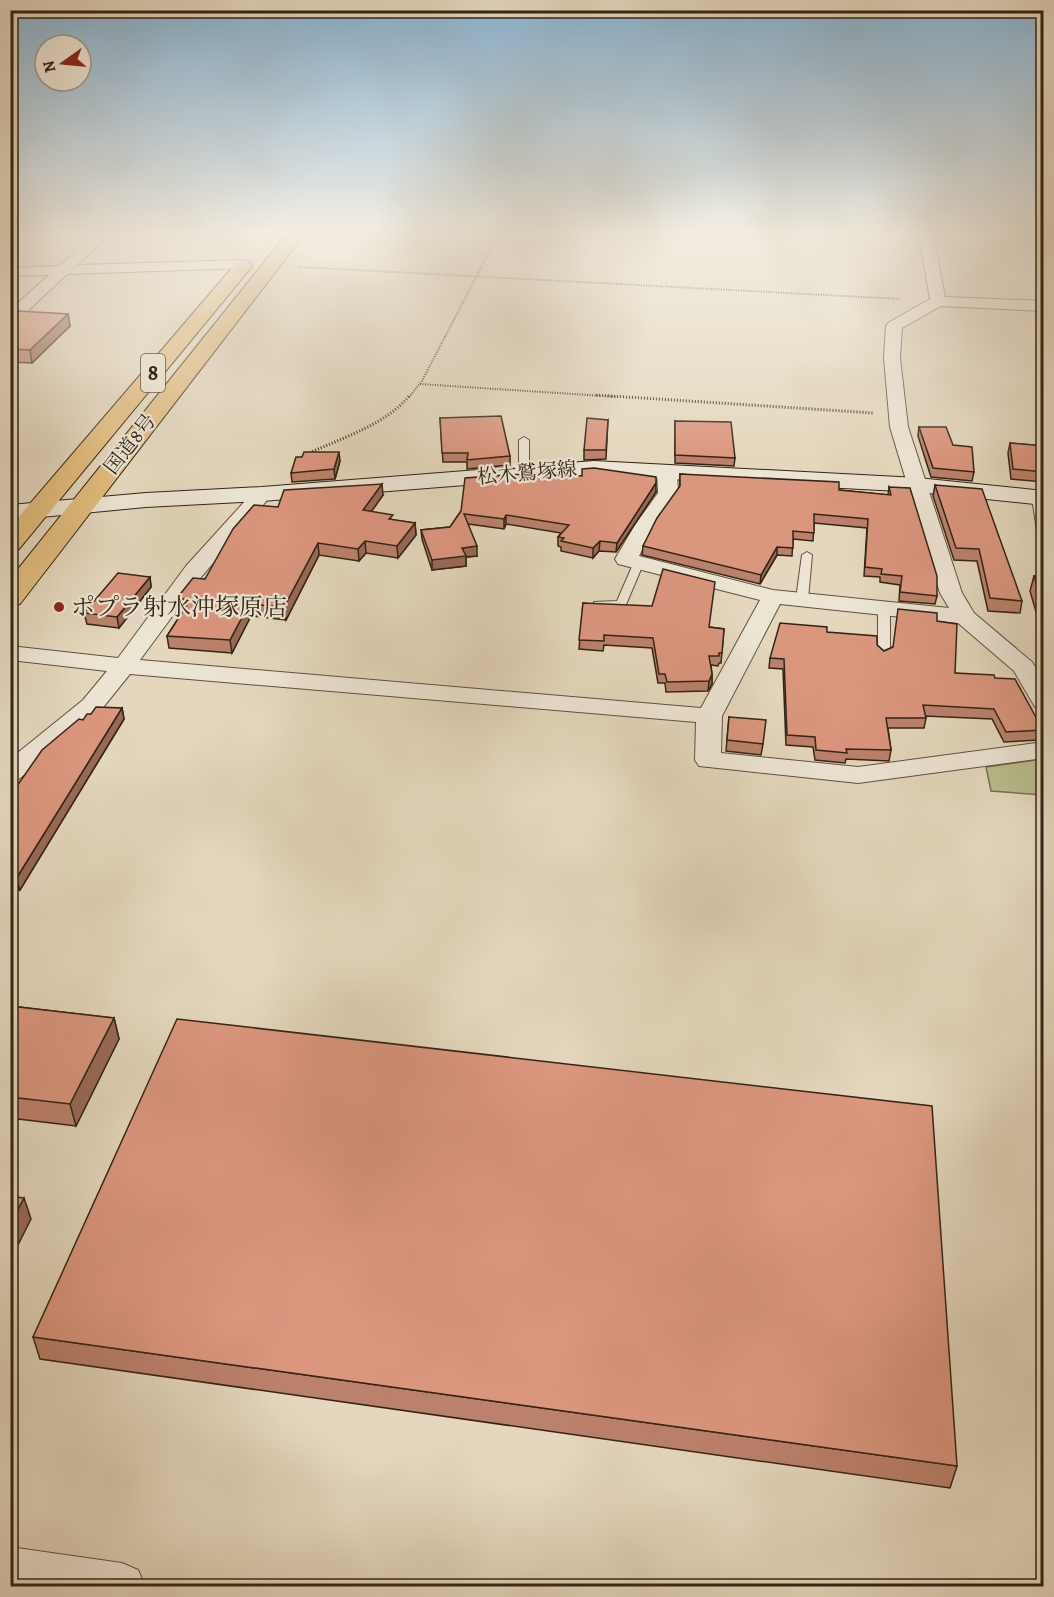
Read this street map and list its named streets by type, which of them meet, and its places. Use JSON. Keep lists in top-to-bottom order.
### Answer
{
  "streets": {
    "highway": ["8", "国道8号"],
    "main road": ["松木鷲塚線"]
  },
  "crossings": [
    ["国道8号", "松木鷲塚線"]
  ],
  "places": ["ポプラ射水沖塚原店"],
  "north": "left"
}
